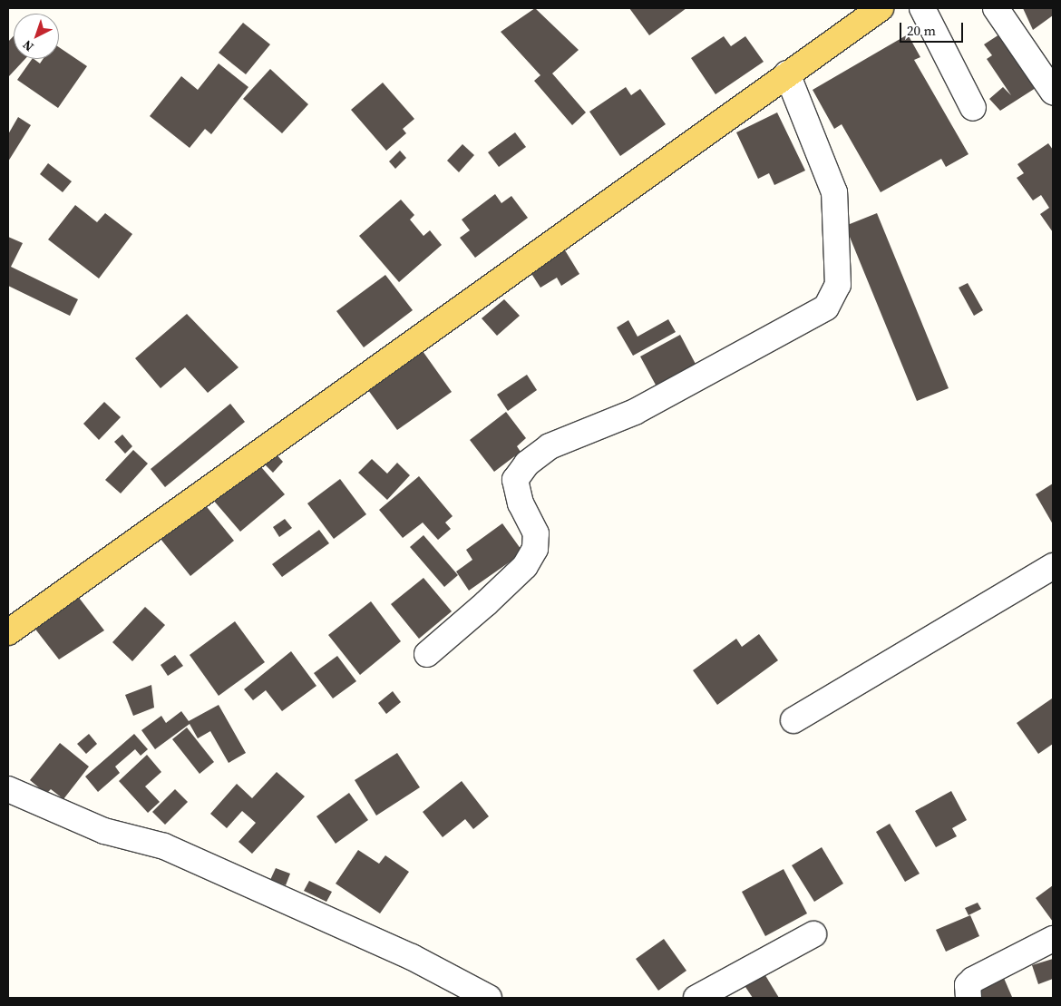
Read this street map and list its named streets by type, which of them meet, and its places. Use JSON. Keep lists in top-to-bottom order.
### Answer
{
  "scale_bar": "20 m",
  "north": "bottom left"
}
